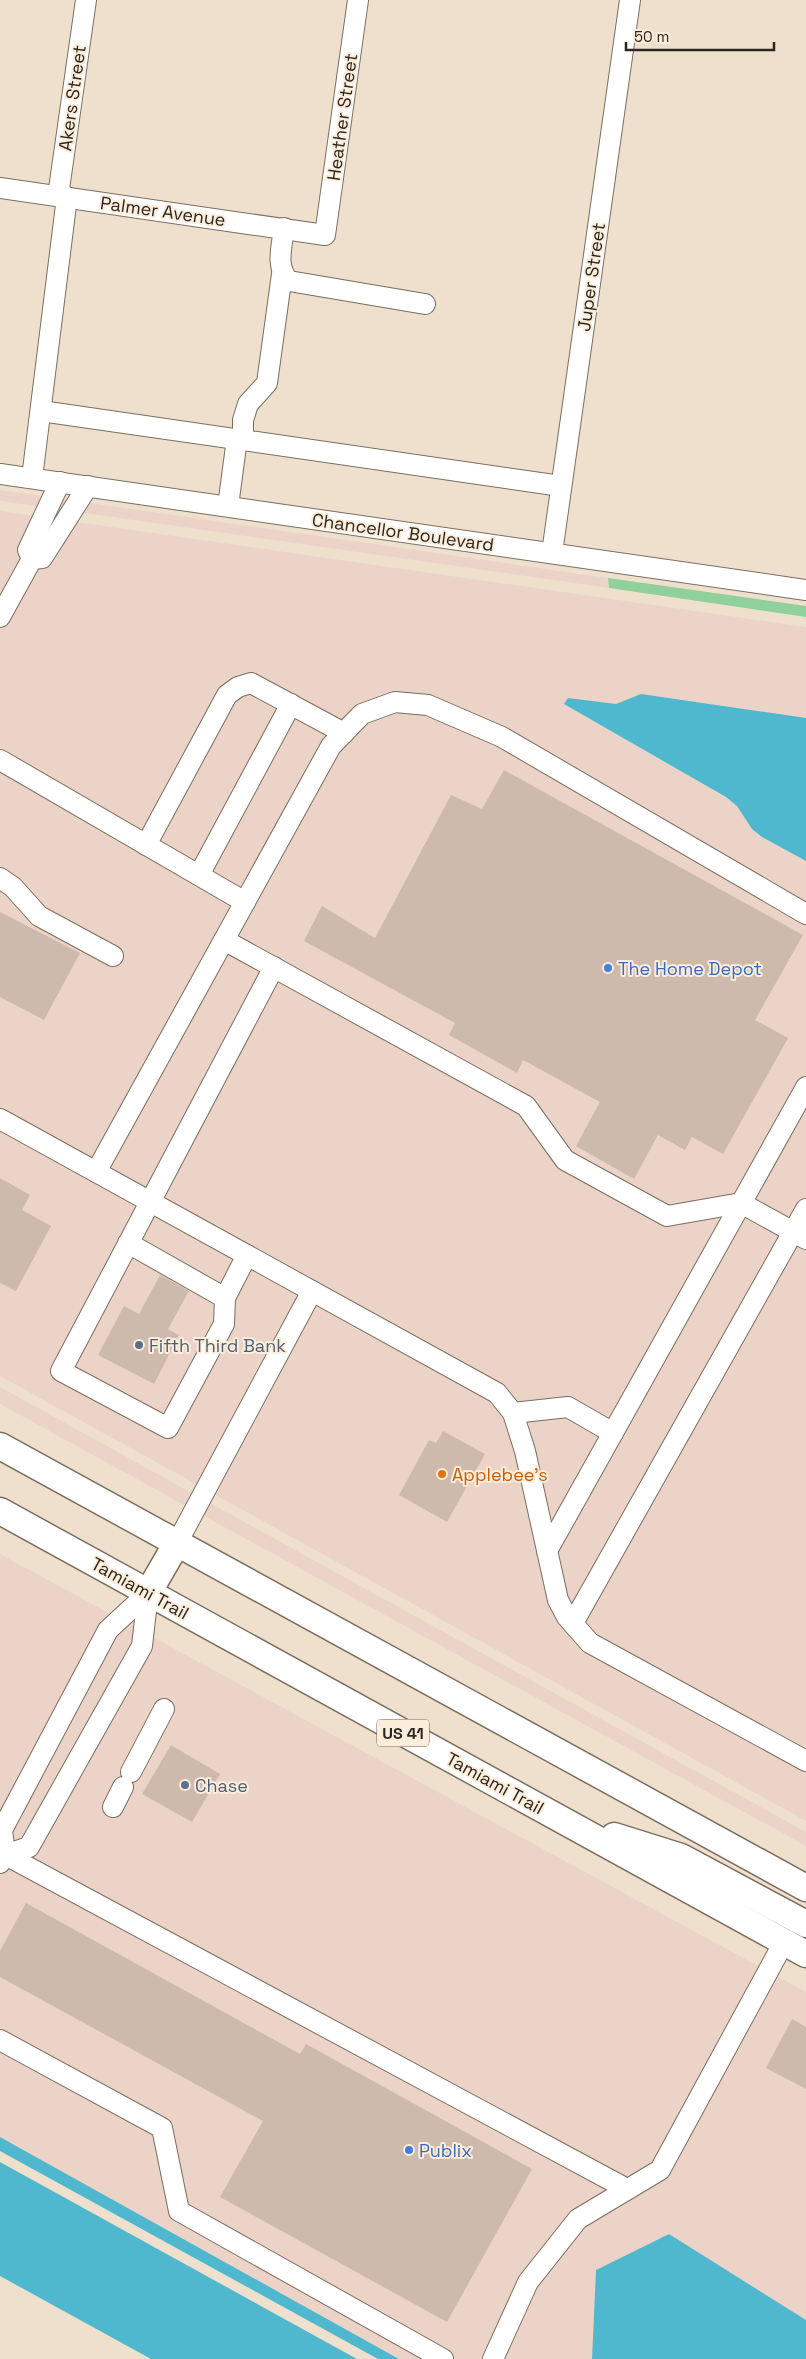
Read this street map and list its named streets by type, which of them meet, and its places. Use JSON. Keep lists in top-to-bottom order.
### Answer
{
  "streets": {
    "main road": ["Tamiami Trail", "US 41"],
    "street": [
      "Akers Street",
      "Heather Street",
      "Palmer Avenue",
      "Juper Street",
      "Chancellor Boulevard"
    ]
  },
  "crossings": [
    ["Akers Street", "Palmer Avenue"],
    ["Akers Street", "Chancellor Boulevard"],
    ["Heather Street", "Palmer Avenue"],
    ["Juper Street", "Chancellor Boulevard"]
  ],
  "places": [
    "The Home Depot",
    "Fifth Third Bank",
    "Applebee's",
    "Chase",
    "Publix"
  ],
  "scale_bar": "50 m"
}
